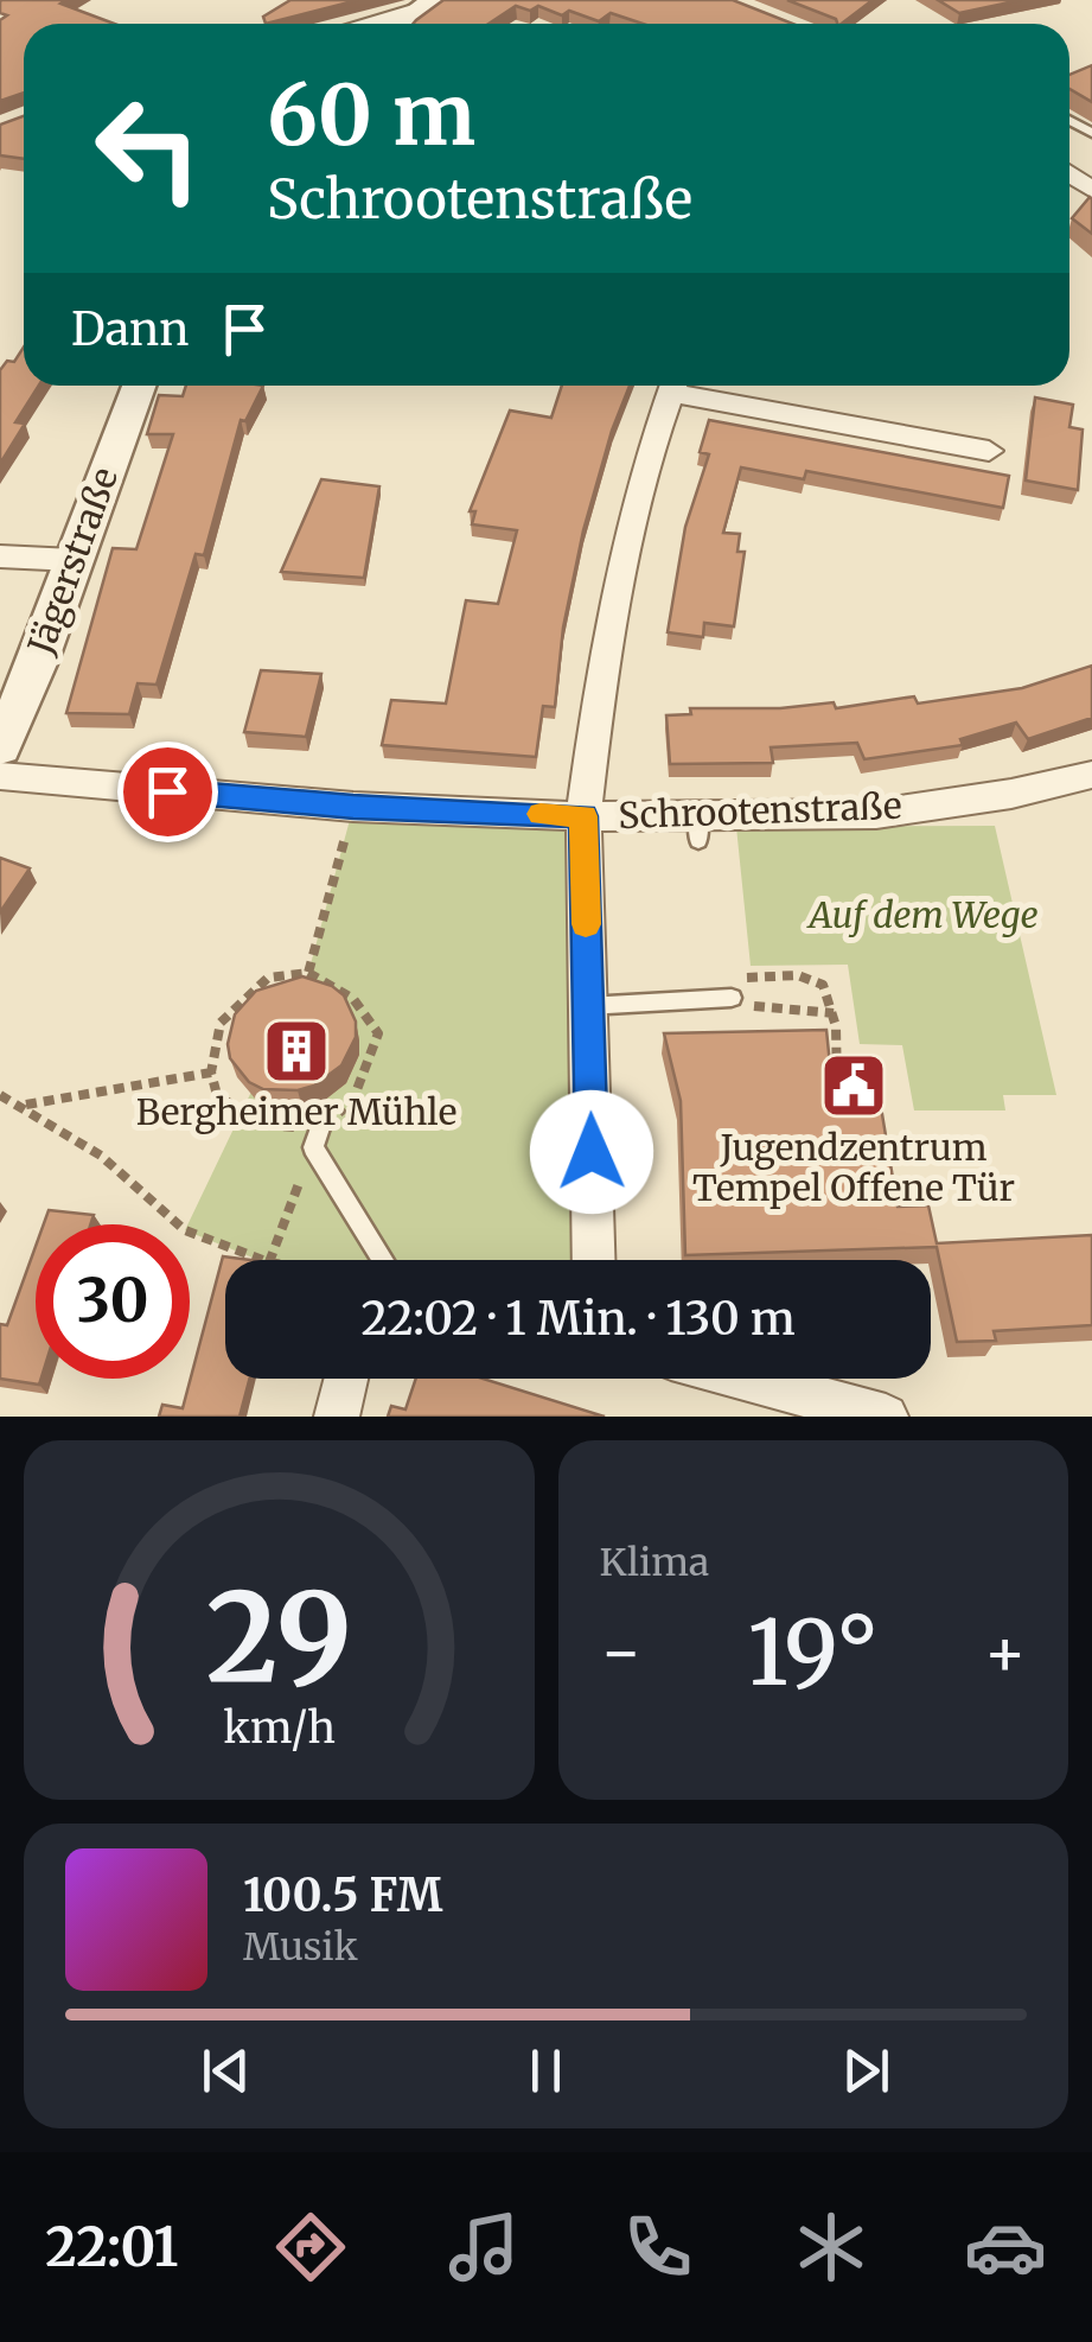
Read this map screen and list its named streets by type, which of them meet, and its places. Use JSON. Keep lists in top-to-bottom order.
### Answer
{
  "streets": {
    "street": ["Jägerstraße", "Schrootenstraße"]
  },
  "parks": ["Auf dem Wege"],
  "places": {
    "building": ["Bergheimer Mühle"],
    "public building": ["Jugendzentrum Tempel Offene Tür"]
  },
  "page": {
    "turn": ["60 m", "Schrootenstraße"],
    "then": "Dann",
    "limit": "30",
    "trip": "22:02 · 1 Min. · 130 m",
    "tile": "Klima",
    "heat": ["−", "19°", "+"],
    "song": ["100.5 FM", "Musik"],
    "tabs": "22:01",
    "gauge": ["29", "km/h"]
  }
}
